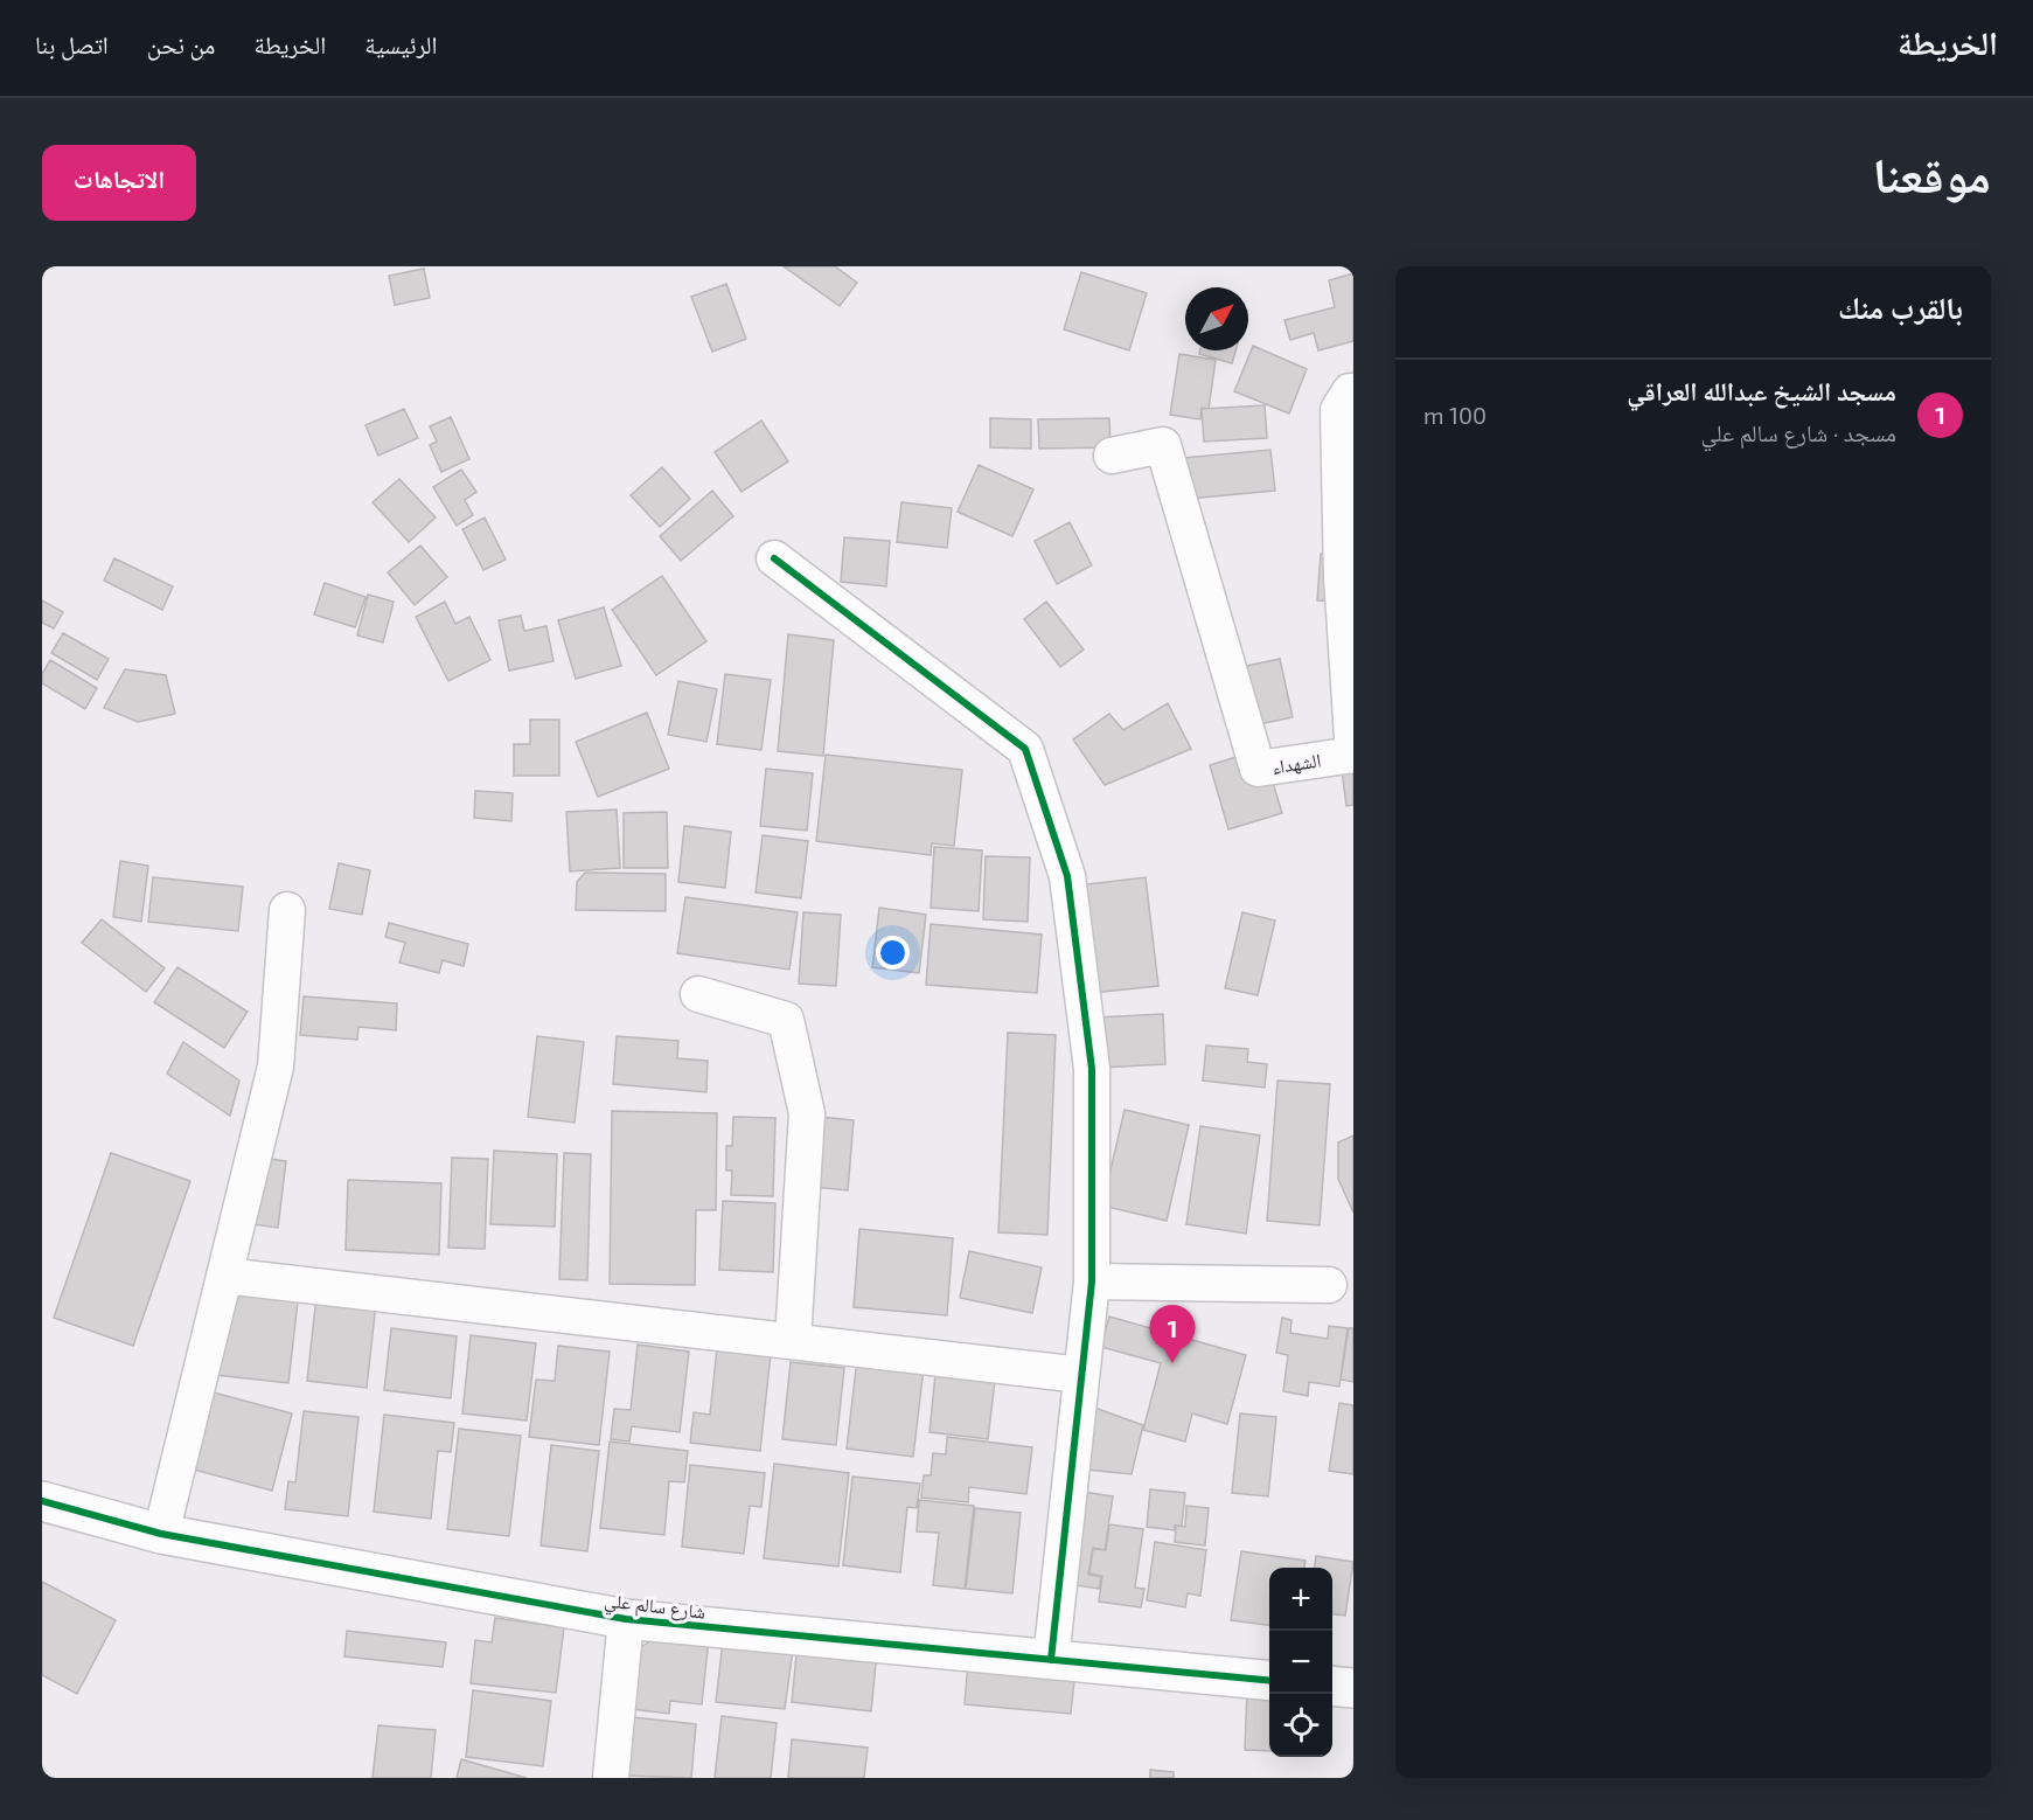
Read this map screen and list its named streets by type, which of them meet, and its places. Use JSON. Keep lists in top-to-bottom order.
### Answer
{
  "streets": {
    "street": ["الشهداء", "شارع سالم علي"]
  },
  "north": "top right",
  "page": {
    "header": "الخريطة",
    "nav": [
      "الرئيسية",
      "الخريطة",
      "من نحن",
      "اتصل بنا"
    ],
    "title": "موقعنا",
    "buttons": "الاتجاهات",
    "heading": "بالقرب منك",
    "list": [
      {
        "mark": "1",
        "name": "مسجد الشيخ عبدالله العراقي",
        "note": "مسجد · شارع سالم علي",
        "value": "100 m"
      }
    ],
    "pins": "1",
    "map_buttons": ["+", "−"]
  }
}
